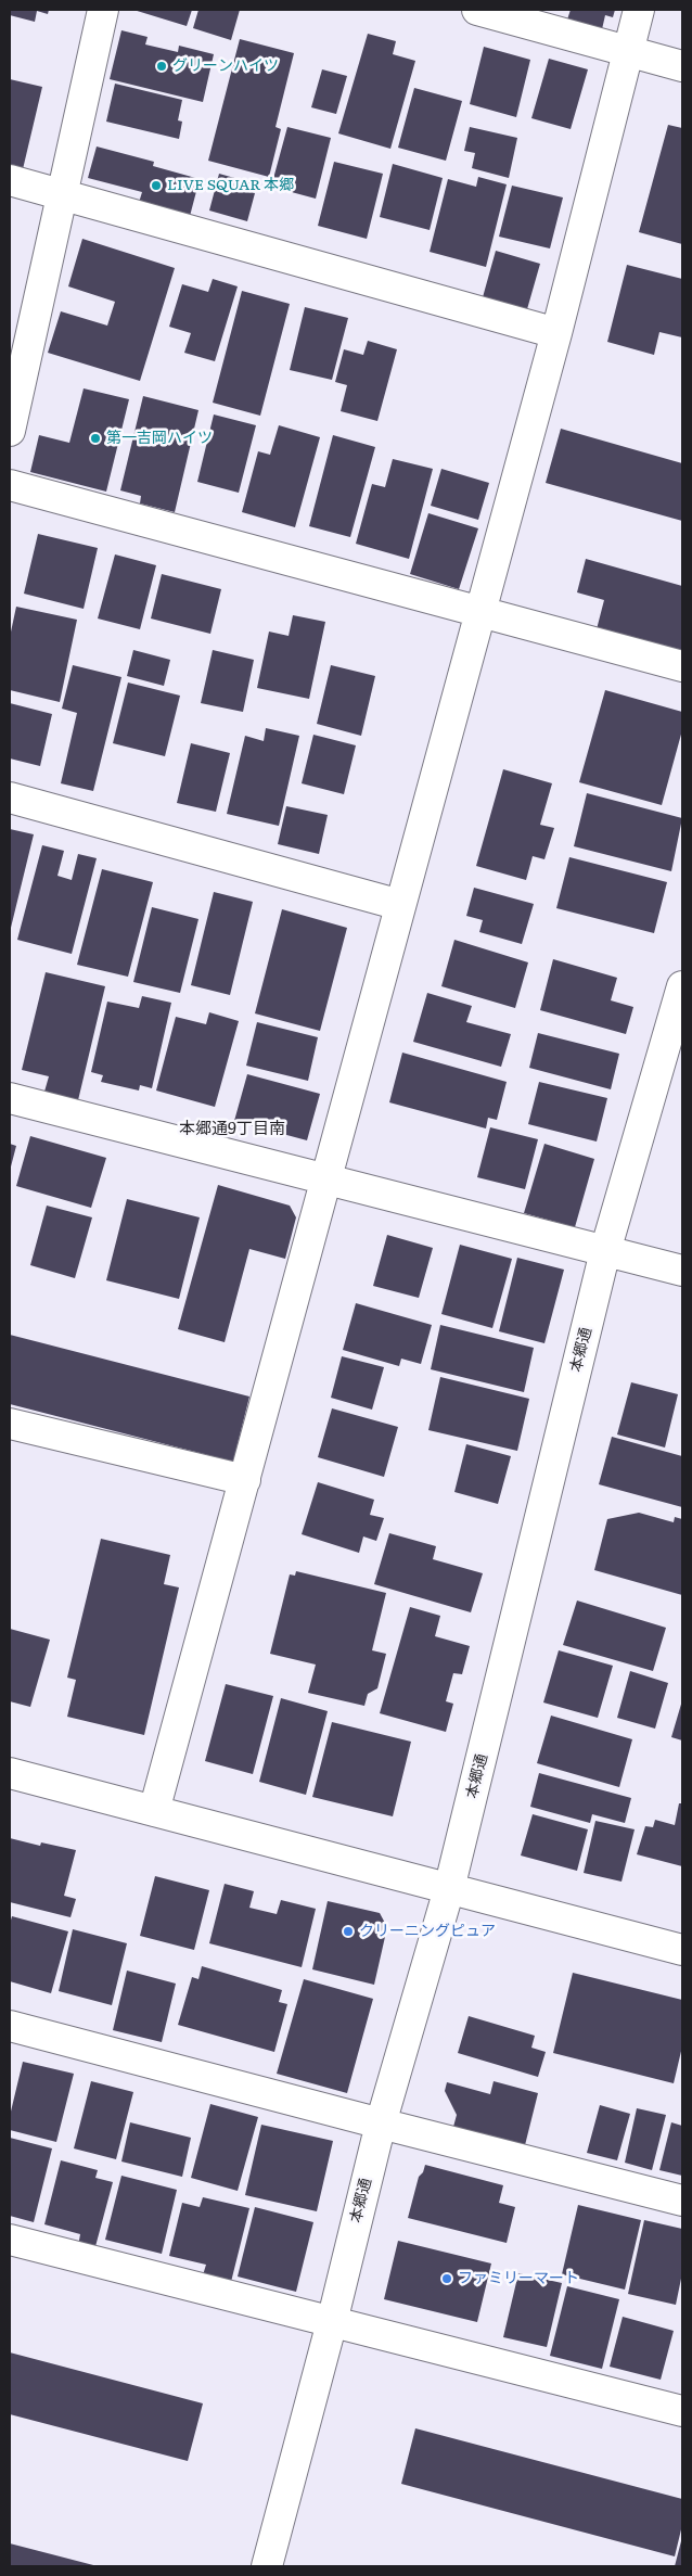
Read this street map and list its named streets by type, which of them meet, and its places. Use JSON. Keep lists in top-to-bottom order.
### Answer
{
  "streets": {
    "street": ["本郷通"]
  },
  "districts": ["本郷通9丁目南"],
  "places": [
    "グリーンハイツ",
    "LIVE SQUAR 本郷",
    "第一吉岡ハイツ",
    "クリーニングピュア",
    "ファミリーマート"
  ]
}
